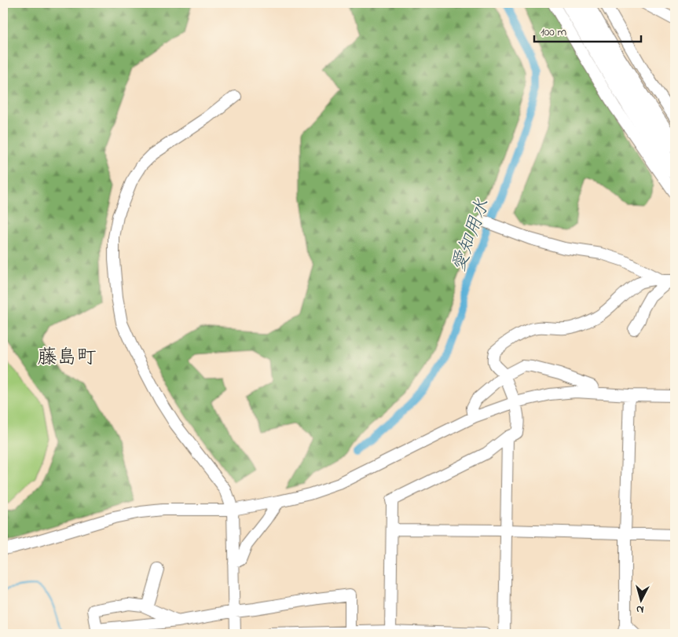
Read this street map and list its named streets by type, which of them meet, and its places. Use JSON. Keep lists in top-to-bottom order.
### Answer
{
  "districts": ["藤島町"],
  "water": ["愛知用水"],
  "scale_bar": "100 m",
  "north": "bottom"
}
